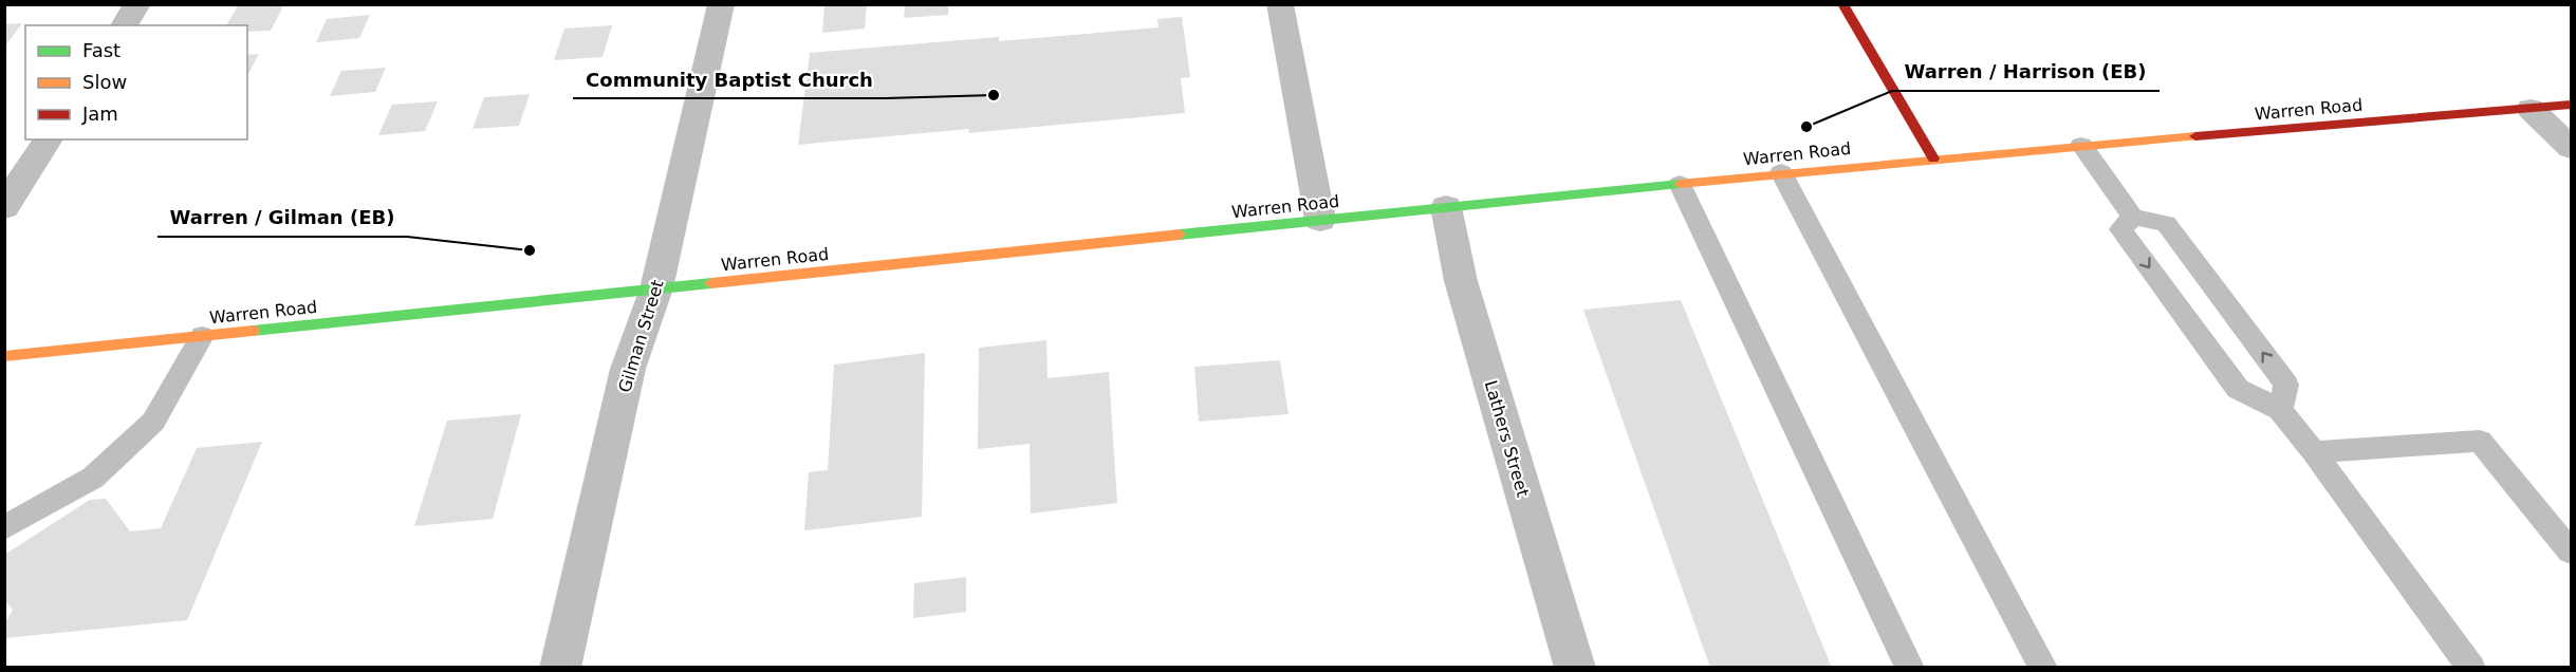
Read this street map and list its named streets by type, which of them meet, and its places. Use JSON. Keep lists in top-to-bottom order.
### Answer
{
  "streets": {
    "main road": ["Warren Road"],
    "street": ["Gilman Street", "Lathers Street"]
  },
  "crossings": [
    ["Warren Road", "Gilman Street"],
    ["Warren Road", "Lathers Street"]
  ],
  "places": ["Community Baptist Church", "Warren / Harrison (EB)", "Warren / Gilman (EB)"],
  "legend": ["Fast", "Slow", "Jam"]
}
